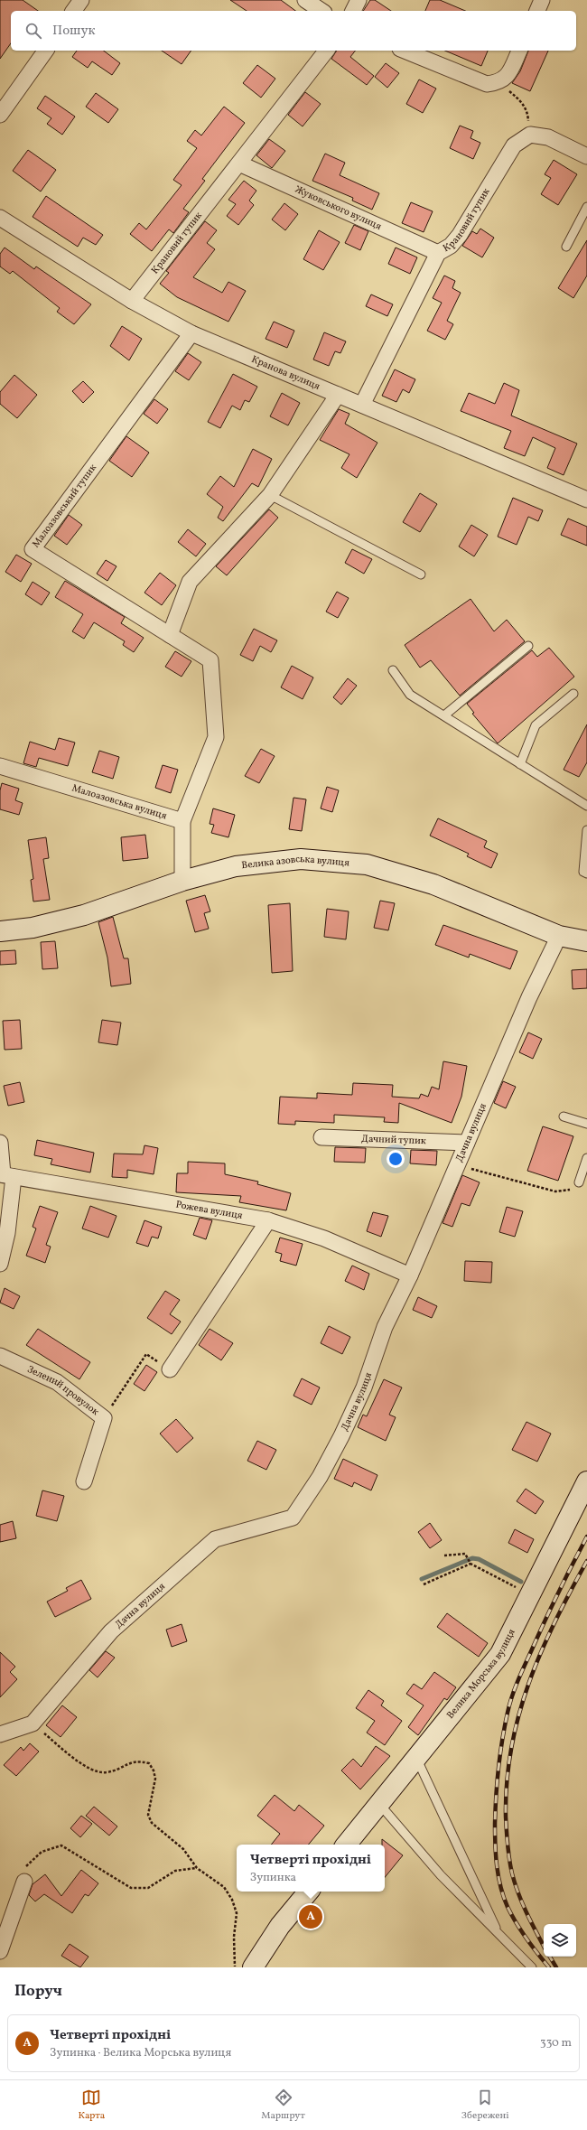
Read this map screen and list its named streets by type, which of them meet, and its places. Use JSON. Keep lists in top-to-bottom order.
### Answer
{
  "streets": {
    "street": [
      "Жуковського вулиця",
      "Крановий тупик",
      "Кранова вулиця",
      "Малоазовський тупик",
      "Малоазовська вулиця",
      "Велика азовська вулиця",
      "Дачна вулиця",
      "Дачний тупик",
      "Рожева вулиця",
      "Зелений провулок",
      "Велика Морська вулиця"
    ]
  },
  "crossings": [
    ["Жуковського вулиця", "Крановий тупик"],
    ["Крановий тупик", "Кранова вулиця"],
    ["Кранова вулиця", "Малоазовський тупик"],
    ["Малоазовський тупик", "Малоазовська вулиця"],
    ["Велика азовська вулиця", "Дачна вулиця"],
    ["Дачна вулиця", "Дачний тупик"],
    ["Дачна вулиця", "Рожева вулиця"]
  ],
  "page": {
    "search": "Пошук",
    "popup": ["Четверті прохідні", "Зупинка"],
    "pins": "A",
    "heading": "Поруч",
    "list": [
      {
        "mark": "A",
        "name": "Четверті прохідні",
        "note": "Зупинка · Велика Морська вулиця",
        "value": "330 m"
      }
    ],
    "nav": ["Карта", "Маршрут", "Збережені"]
  }
}
